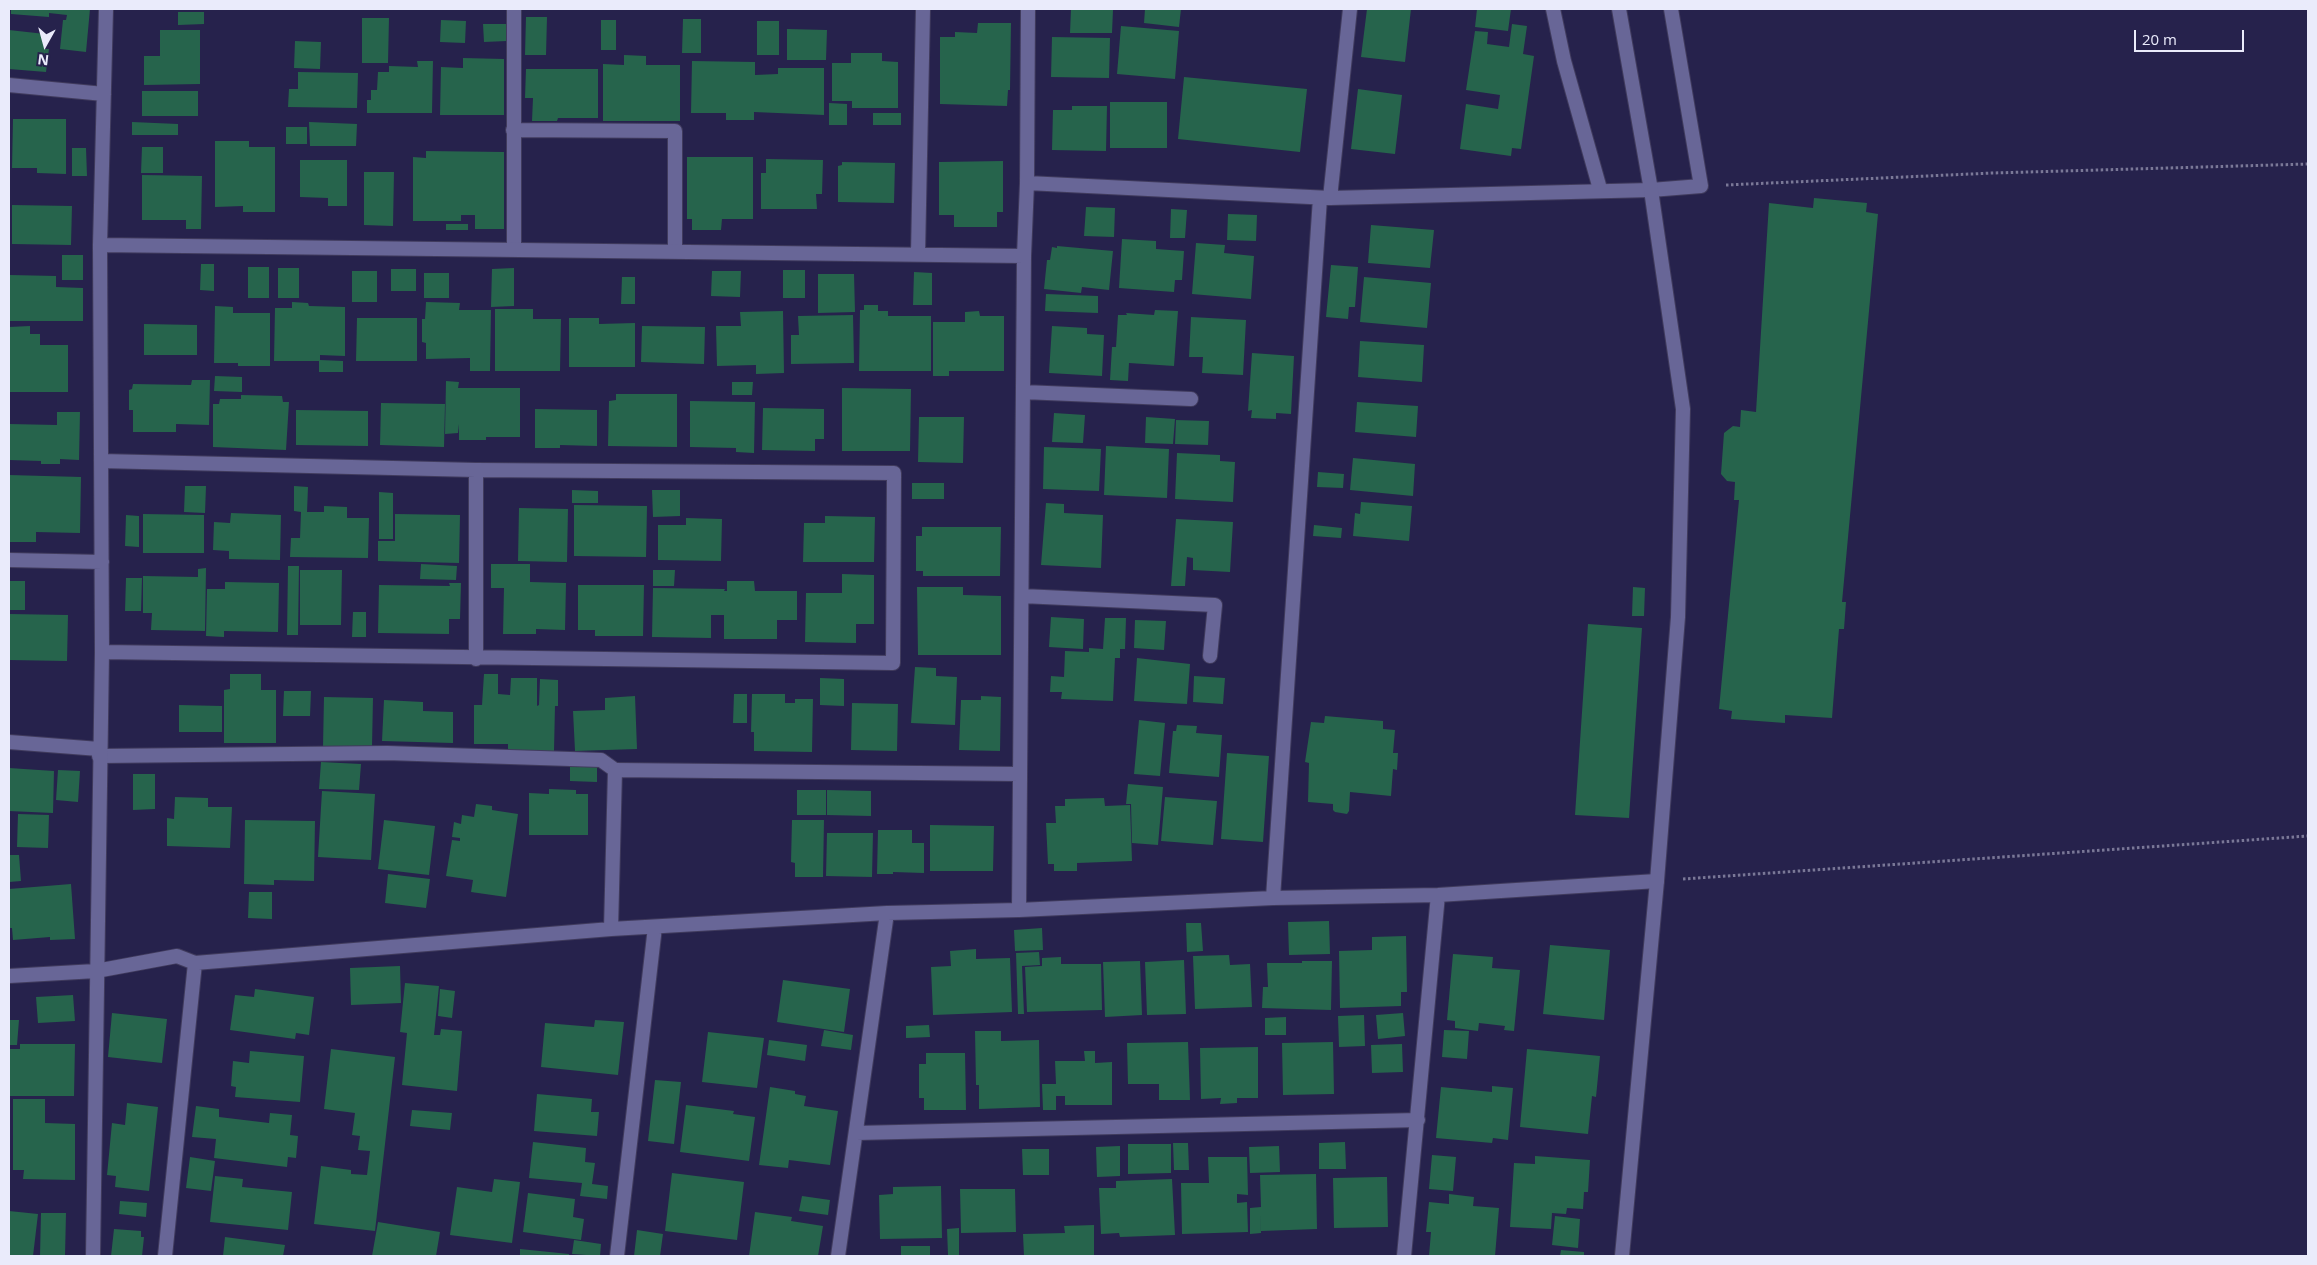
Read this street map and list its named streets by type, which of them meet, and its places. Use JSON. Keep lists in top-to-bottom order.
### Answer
{
  "scale_bar": "20 m",
  "north": "bottom"
}
